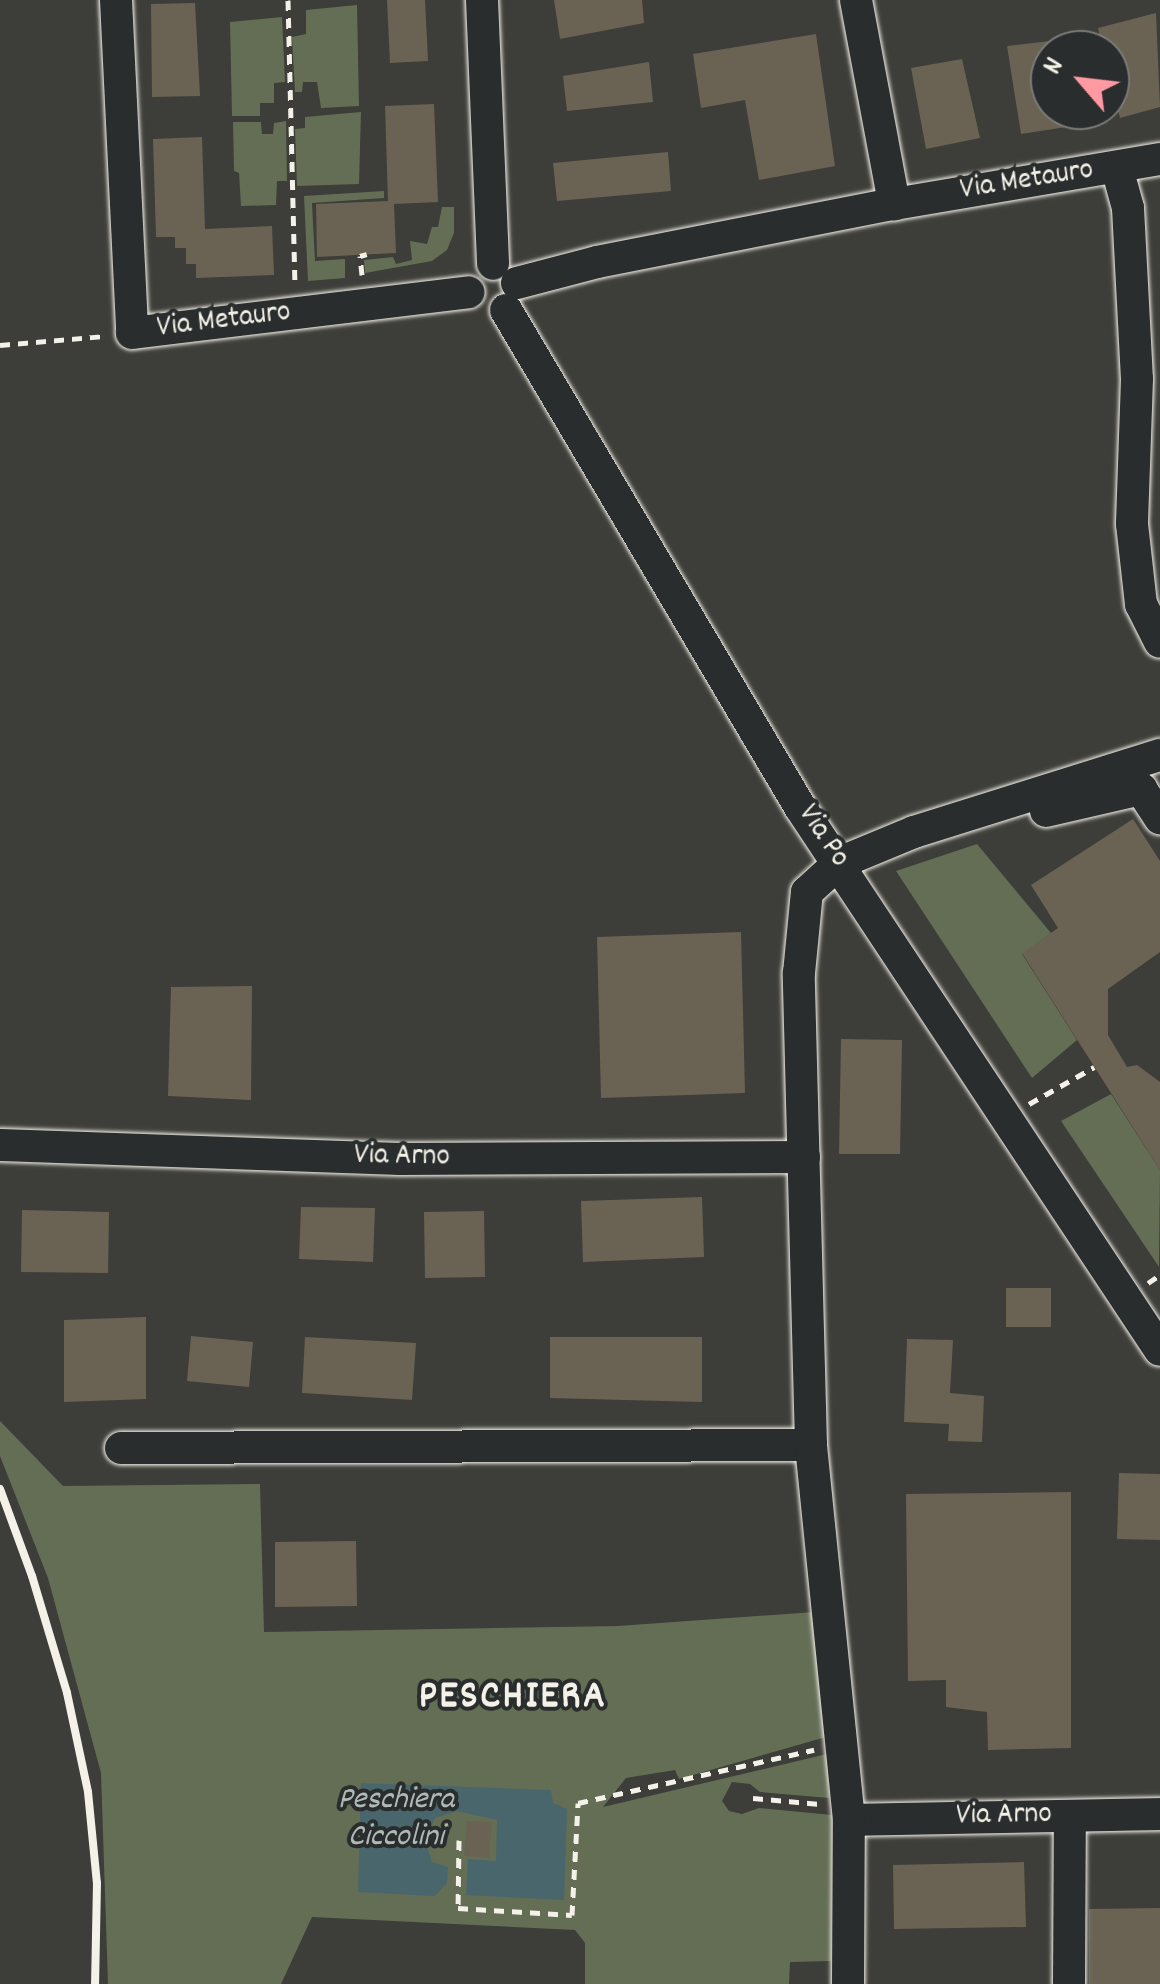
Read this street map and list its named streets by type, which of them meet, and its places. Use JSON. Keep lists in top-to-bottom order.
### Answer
{
  "streets": {
    "street": ["Via Metauro", "Via Po", "Via Arno"]
  },
  "crossings": [
    ["Via Metauro", "Via Po"]
  ],
  "districts": ["PESCHIERA"],
  "water": ["Peschiera Ciccolini"],
  "north": "top left"
}
